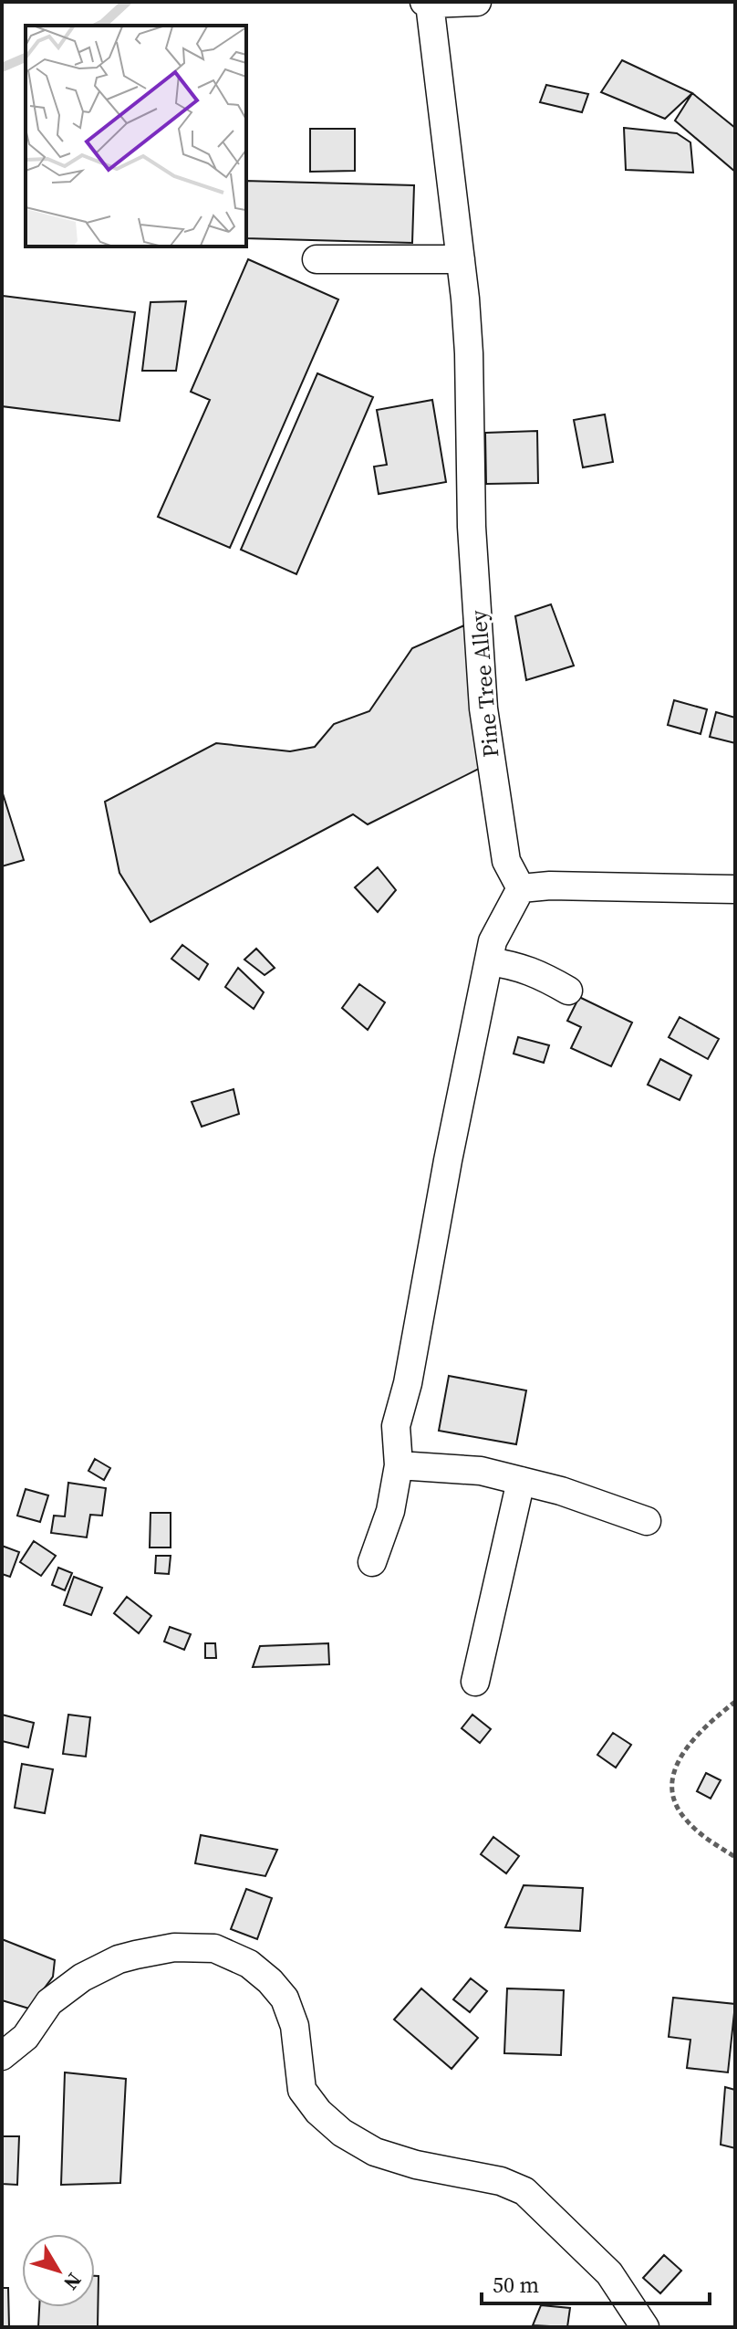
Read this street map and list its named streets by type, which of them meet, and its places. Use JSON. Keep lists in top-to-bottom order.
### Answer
{
  "streets": {
    "street": ["Pine Tree Alley"]
  },
  "scale_bar": "50 m",
  "north": "bottom right"
}
